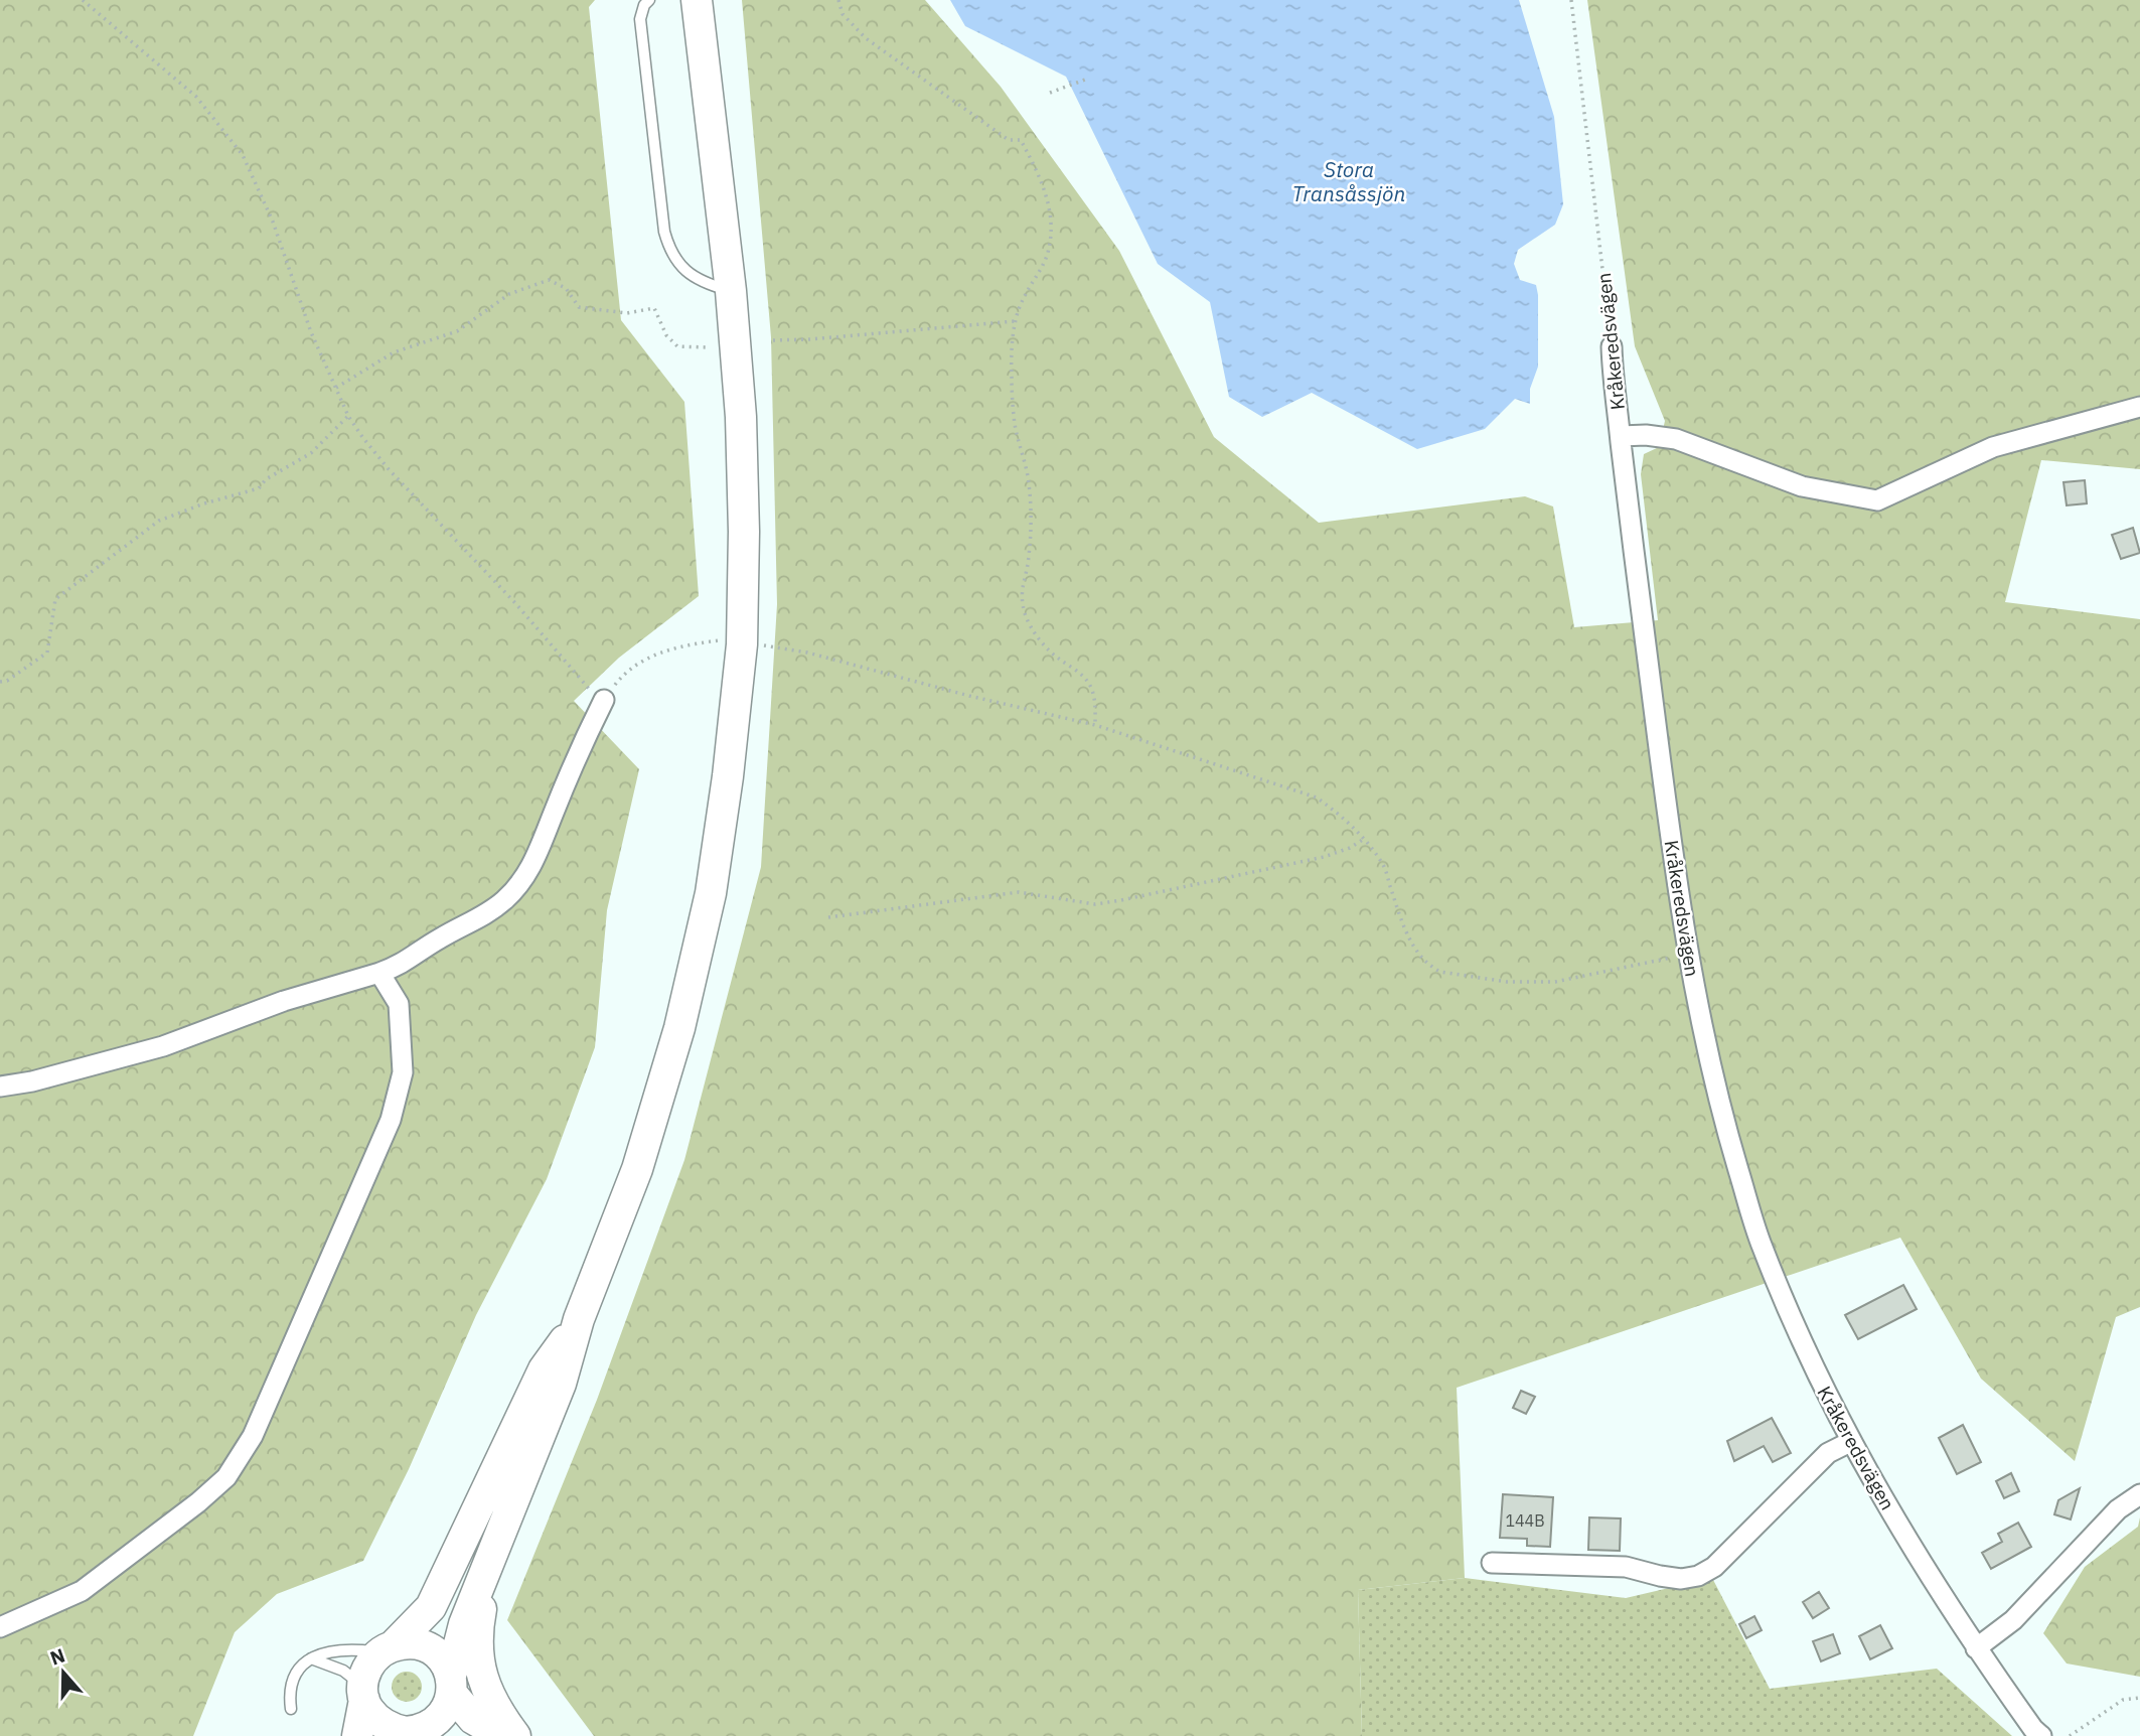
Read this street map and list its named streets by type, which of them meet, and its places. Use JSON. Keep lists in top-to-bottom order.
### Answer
{
  "streets": {
    "street": ["Kråkeredsvägen"]
  },
  "water": ["Stora Transåssjön"],
  "house_numbers": ["144B"],
  "north": "top"
}
